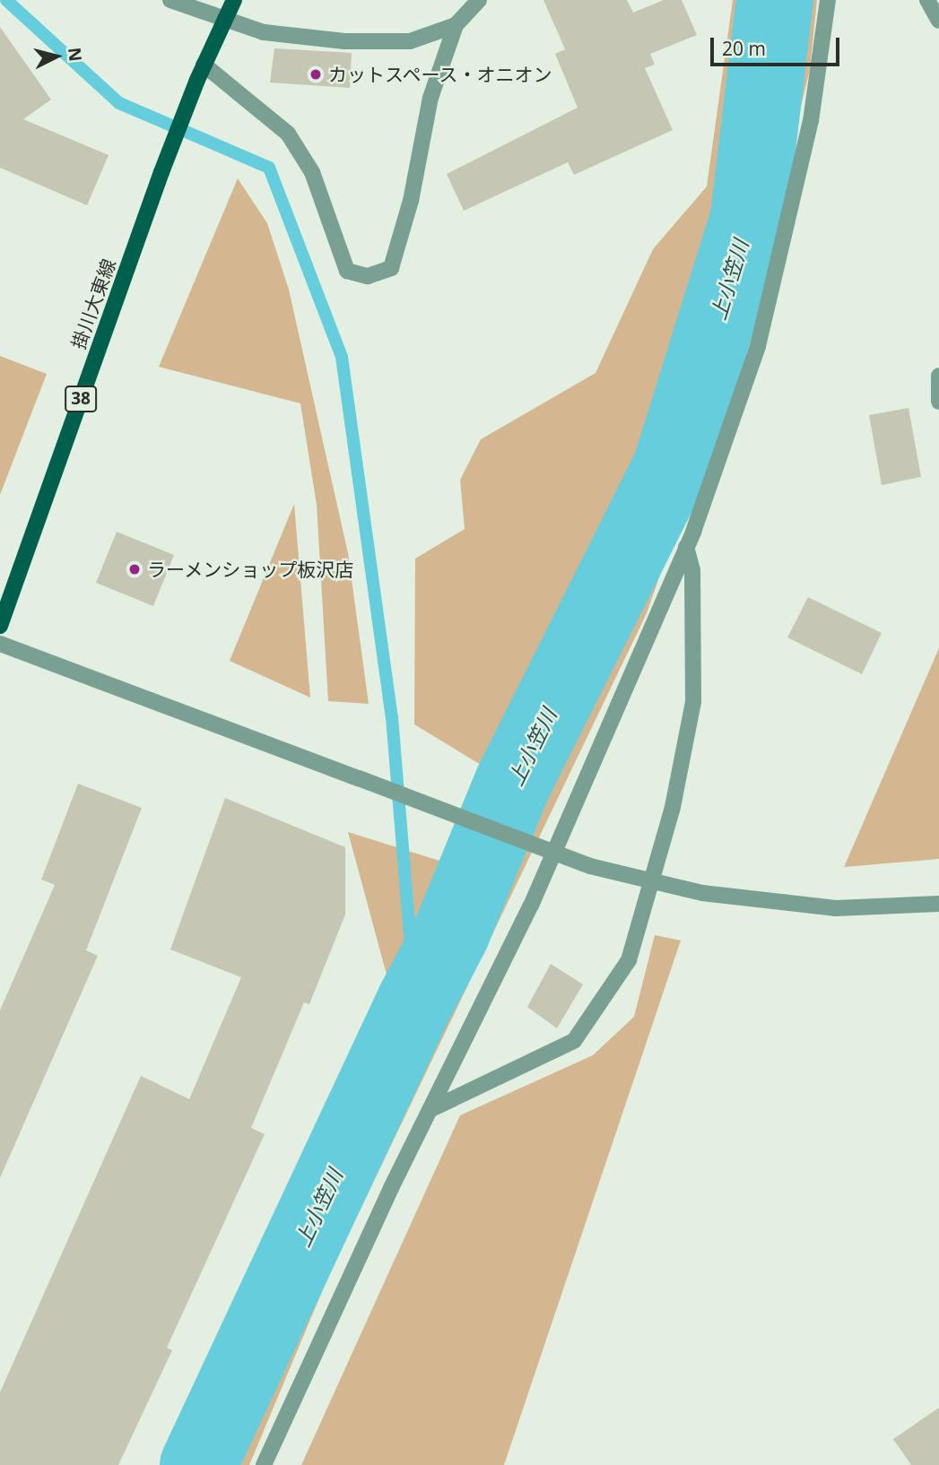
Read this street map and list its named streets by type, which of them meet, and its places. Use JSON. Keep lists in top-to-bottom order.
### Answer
{
  "streets": {
    "main road": ["掛川大東線", "38"]
  },
  "water": ["上小笠川"],
  "places": ["カットスペース・オニオン", "ラーメンショップ板沢店"],
  "scale_bar": "20 m",
  "north": "right"
}
